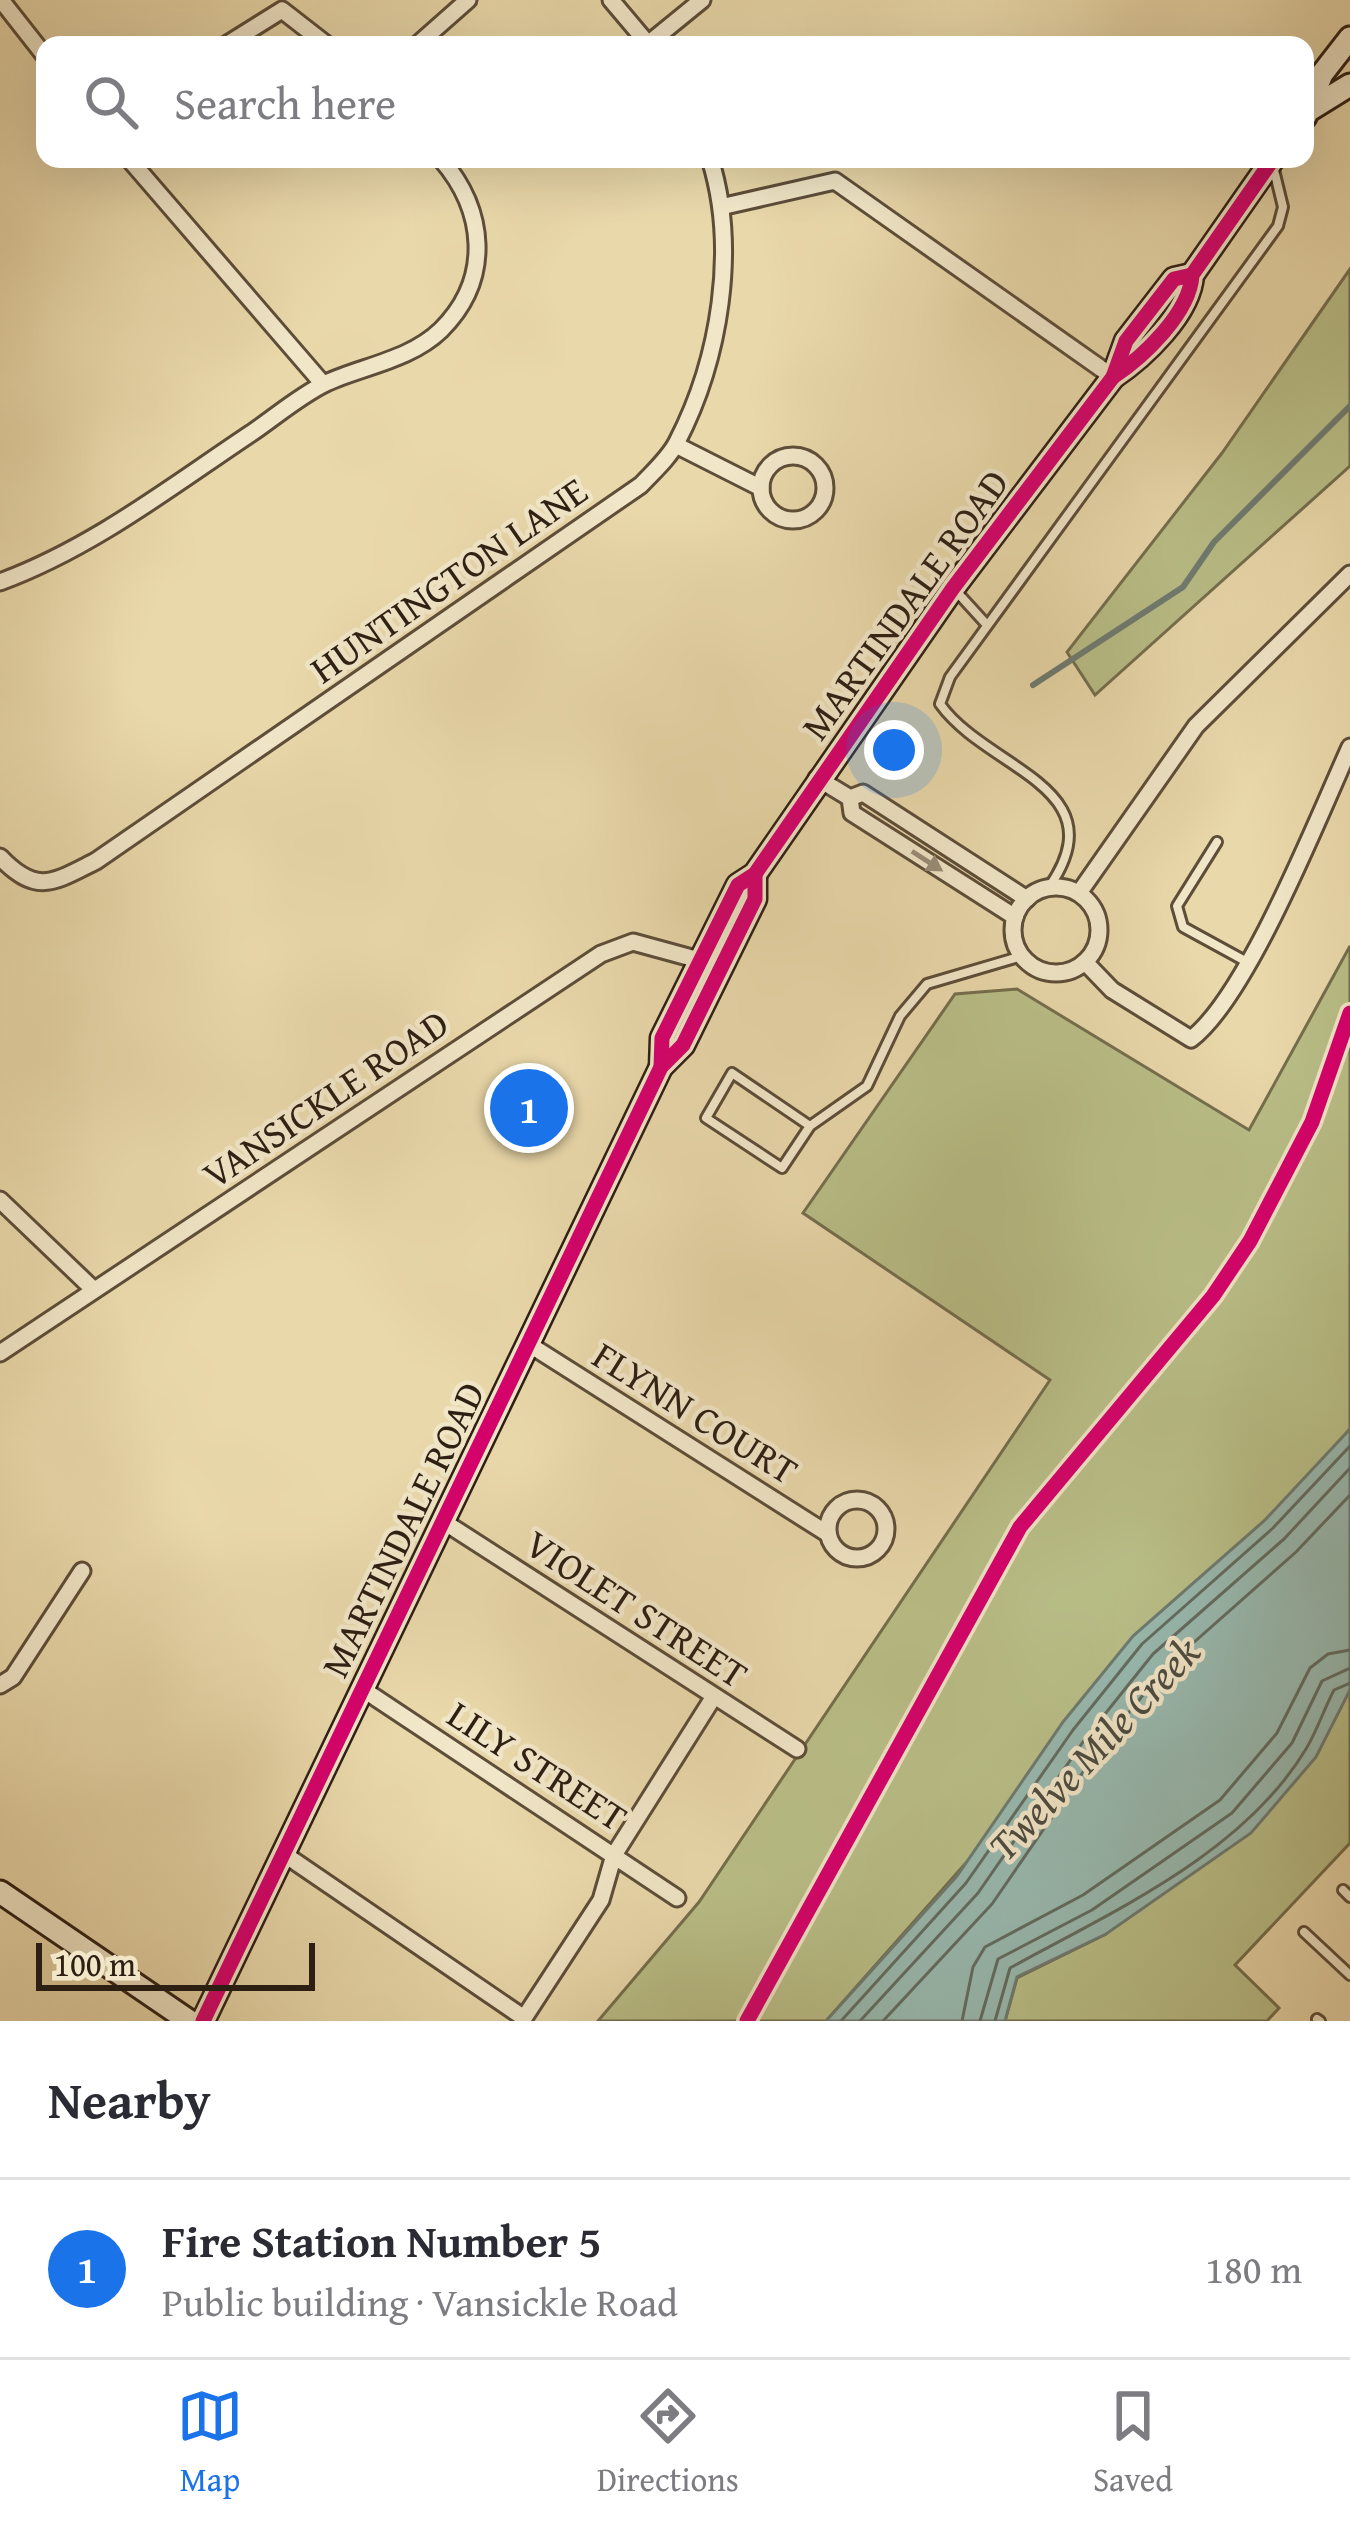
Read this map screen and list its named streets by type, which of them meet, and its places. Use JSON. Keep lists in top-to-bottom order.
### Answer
{
  "streets": {
    "main road": ["MARTINDALE ROAD"],
    "street": [
      "HUNTINGTON LANE",
      "VANSICKLE ROAD",
      "FLYNN COURT",
      "VIOLET STREET",
      "LILY STREET"
    ]
  },
  "crossings": [
    ["MARTINDALE ROAD", "VANSICKLE ROAD"],
    ["MARTINDALE ROAD", "FLYNN COURT"],
    ["MARTINDALE ROAD", "VIOLET STREET"],
    ["MARTINDALE ROAD", "LILY STREET"]
  ],
  "water": ["Twelve Mile Creek"],
  "scale_bar": "100 m",
  "page": {
    "search": "Search here",
    "pins": "1",
    "scale": "100 m",
    "heading": "Nearby",
    "list": [
      {
        "mark": "1",
        "name": "Fire Station Number 5",
        "note": "Public building · Vansickle Road",
        "value": "180 m"
      }
    ],
    "nav": ["Map", "Directions", "Saved"]
  }
}
